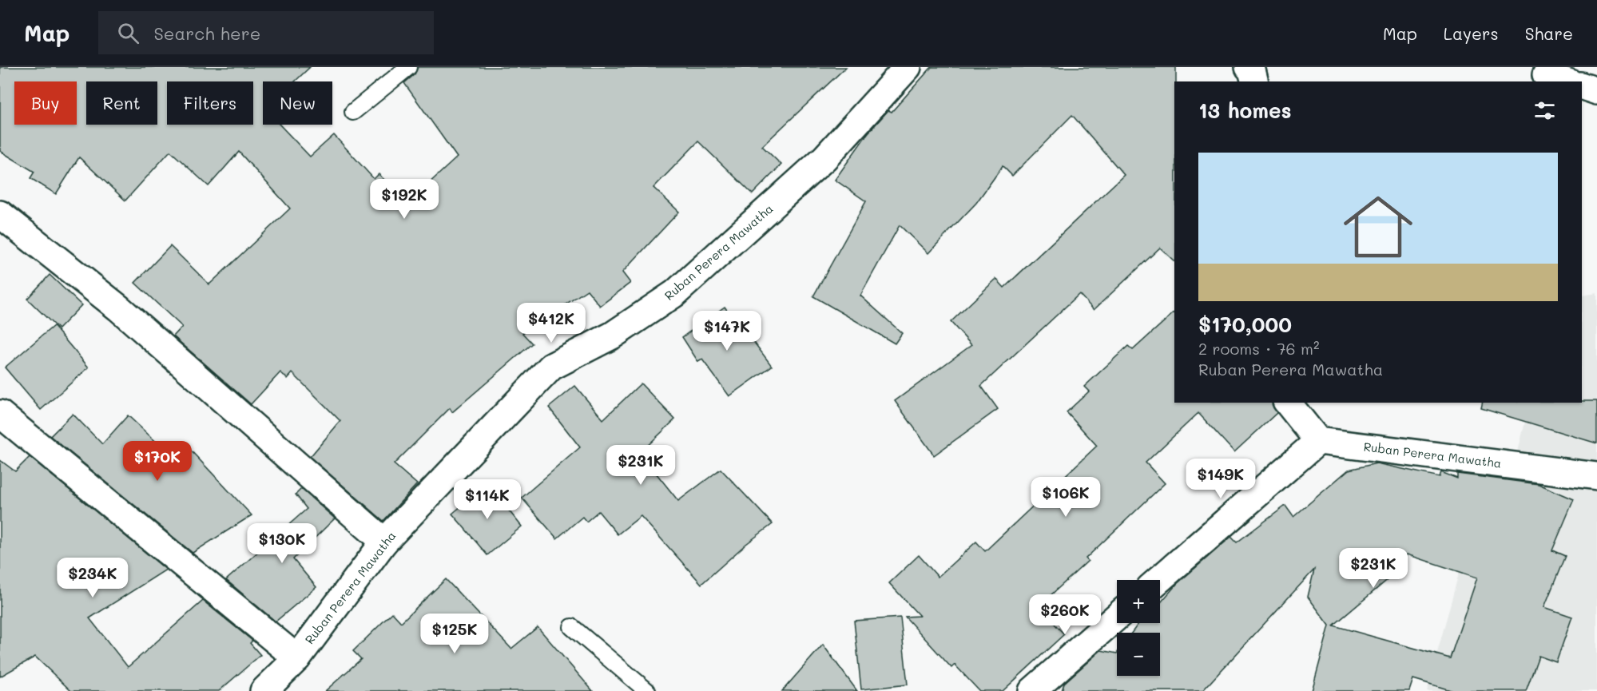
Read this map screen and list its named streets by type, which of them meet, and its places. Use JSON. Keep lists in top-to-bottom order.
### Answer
{
  "streets": {
    "street": ["Ruban Perera Mawatha"]
  },
  "page": {
    "header": "Map",
    "search": "Search here",
    "nav": ["Map", "Layers", "Share"],
    "chip": [
      "Buy",
      "Rent",
      "Filters",
      "New"
    ],
    "heading": "13 homes",
    "list": [
      {
        "name": "$170,000",
        "note": "2 rooms · 76 m² · Ruban Perera Mawatha"
      }
    ],
    "price": [
      "$192K",
      "$412K",
      "$147K",
      "$170K",
      "$231K",
      "$149K",
      "$106K",
      "$114K",
      "$130K",
      "$231K",
      "$234K",
      "$260K",
      "$125K"
    ],
    "map_buttons": ["+", "−"]
  }
}
